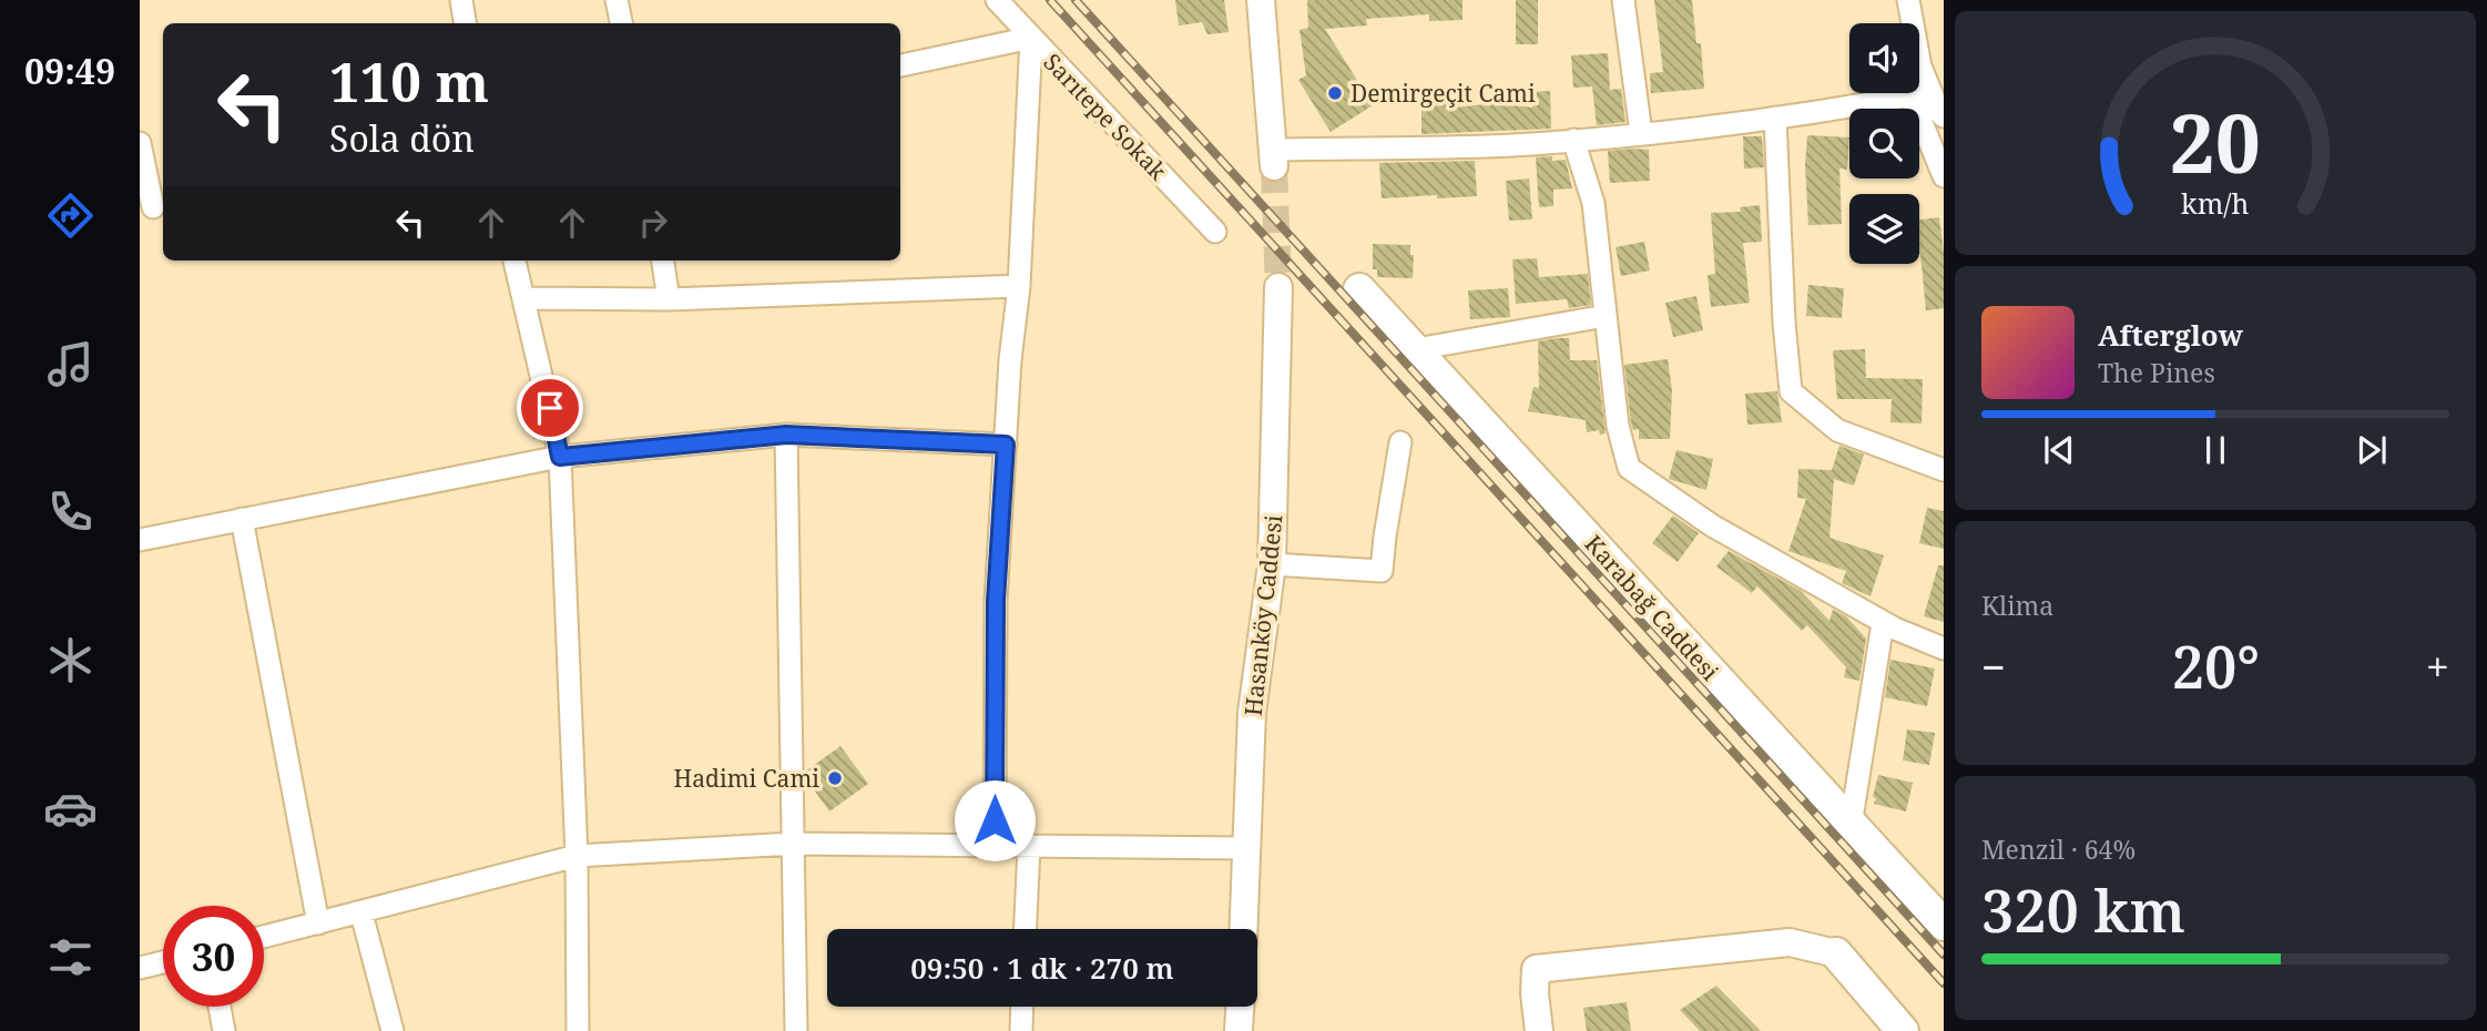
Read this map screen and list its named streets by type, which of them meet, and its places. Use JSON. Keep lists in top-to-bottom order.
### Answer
{
  "streets": {
    "main road": ["Karabağ Caddesi"],
    "street": ["Sarıtepe Sokak", "Hasanköy Caddesi"]
  },
  "places": ["Demirgeçit Cami", "Hadimi Cami"],
  "page": {
    "tabs": "09:49",
    "turn": ["110 m", "Sola dön"],
    "song": ["Afterglow", "The Pines"],
    "tile": [
      "Klima",
      ["Menzil · 64%", "320 km"]
    ],
    "heat": ["−", "20°", "+"],
    "limit": "30",
    "trip": "09:50 · 1 dk · 270 m",
    "gauge": ["20", "km/h"]
  }
}
